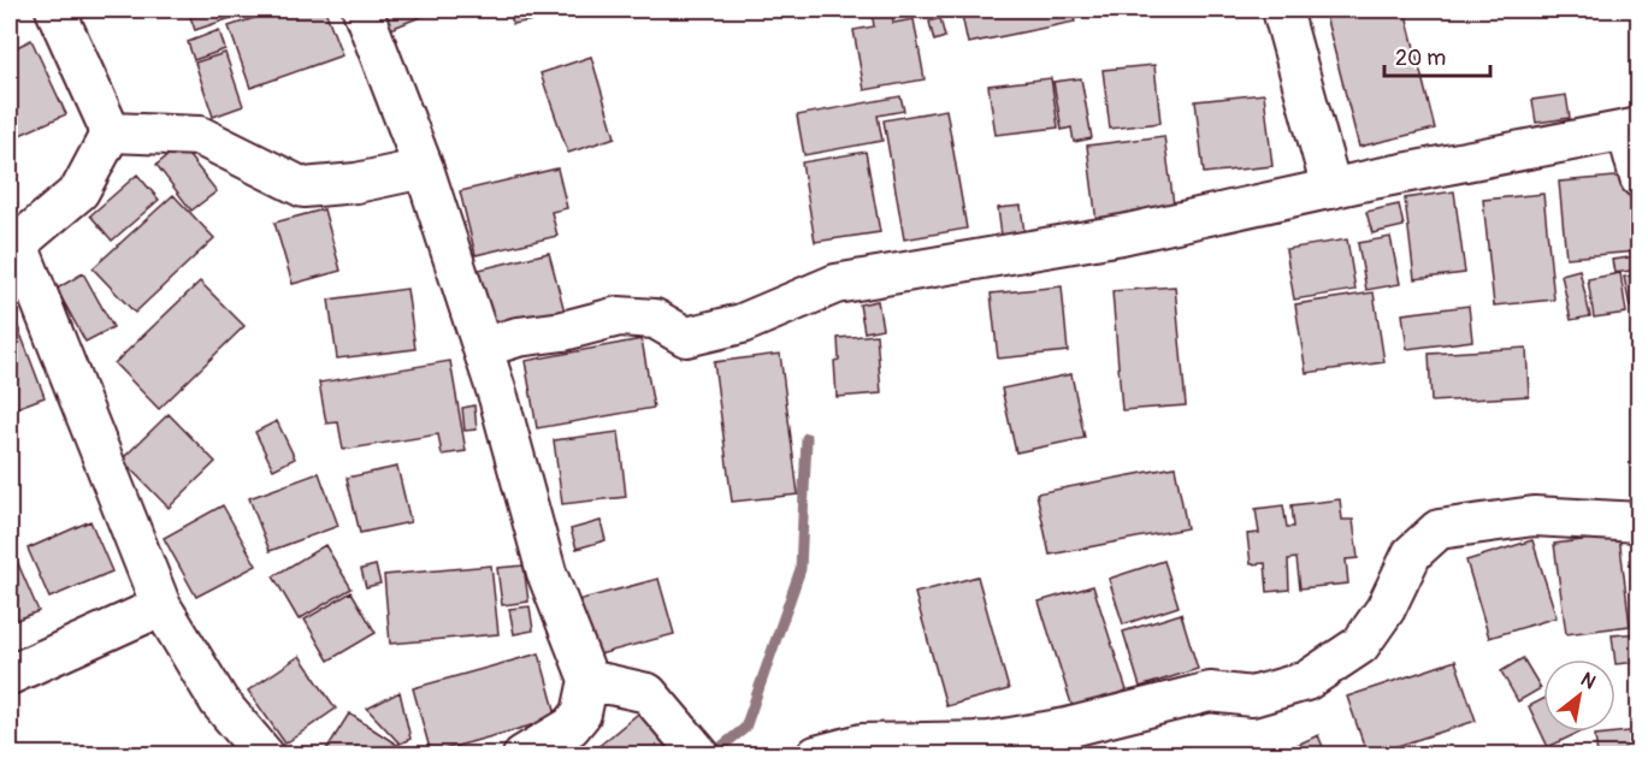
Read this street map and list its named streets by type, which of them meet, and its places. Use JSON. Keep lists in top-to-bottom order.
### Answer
{
  "scale_bar": "20 m",
  "north": "top right"
}
